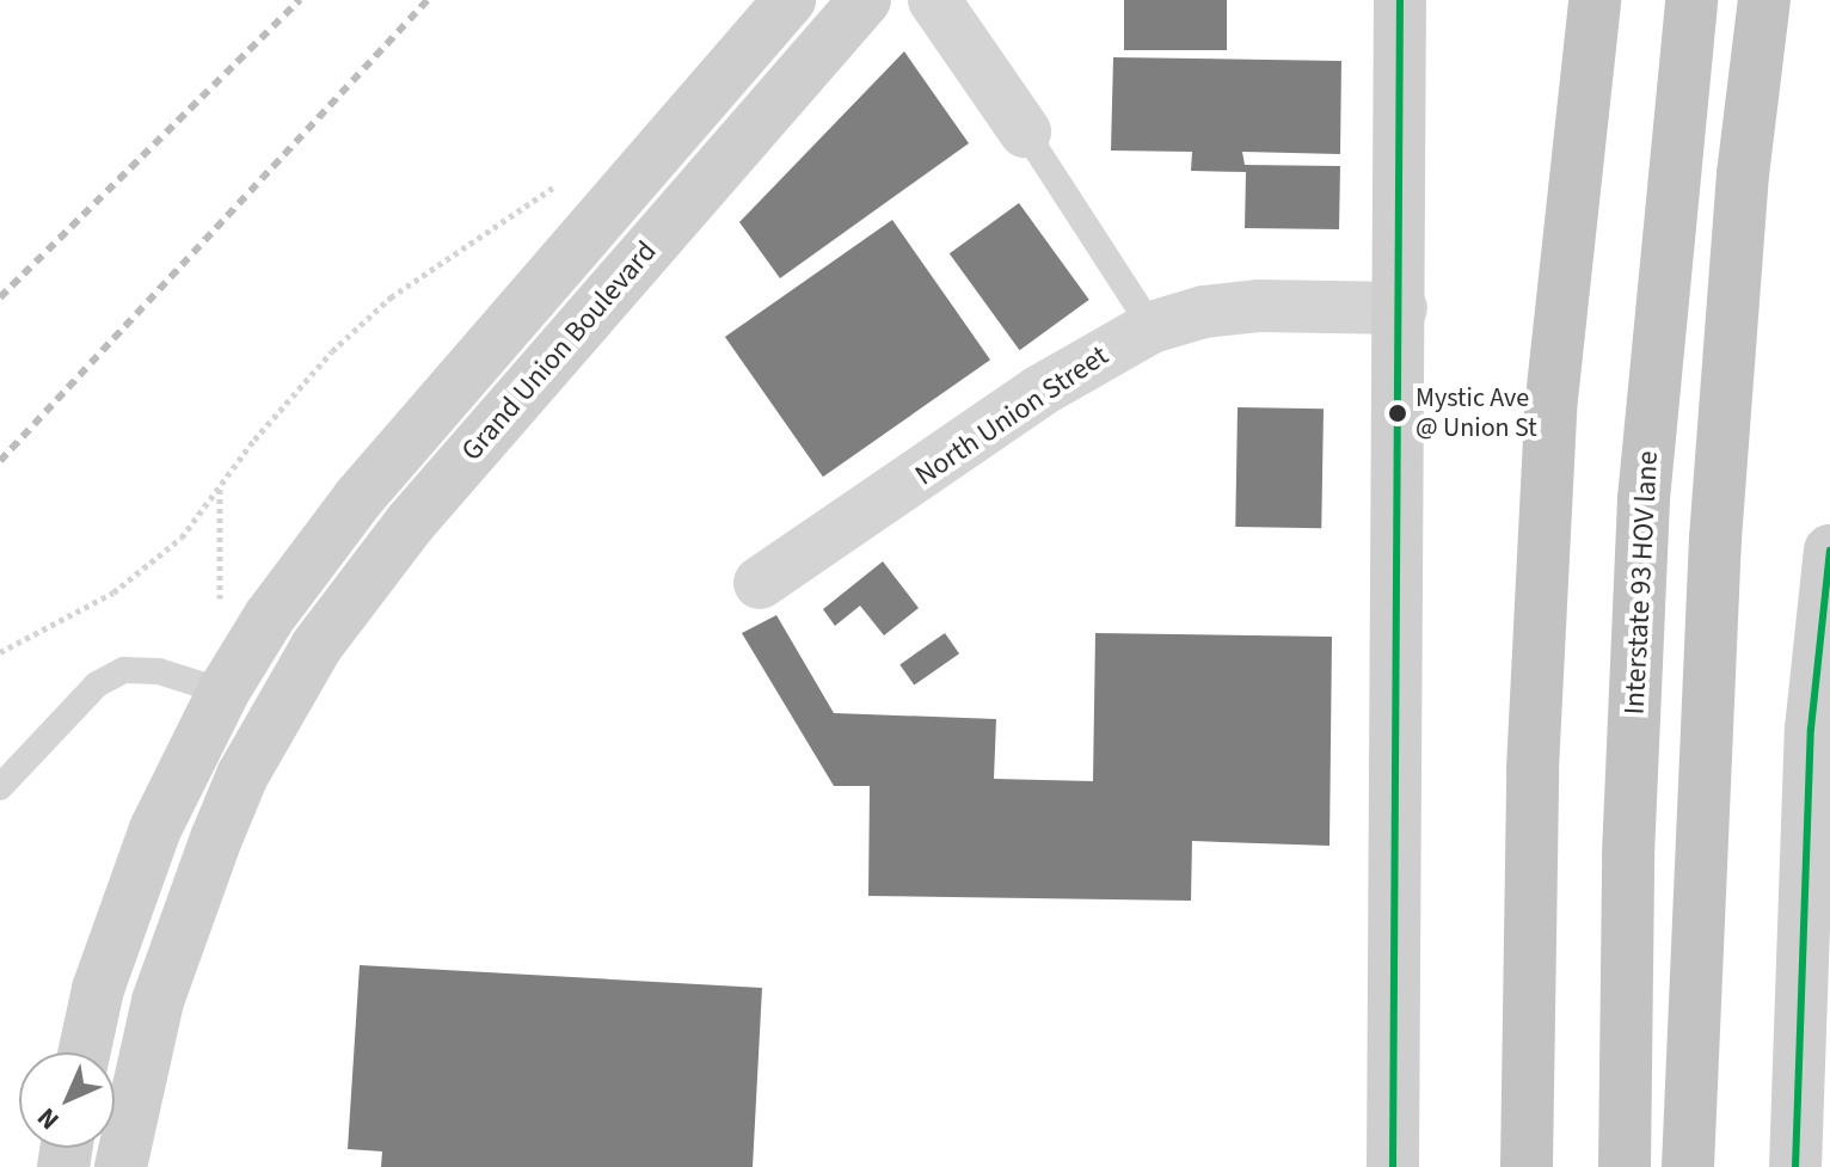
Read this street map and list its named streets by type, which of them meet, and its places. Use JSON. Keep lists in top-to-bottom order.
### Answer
{
  "streets": {
    "highway": ["Interstate 93 HOV lane"],
    "street": ["Grand Union Boulevard", "North Union Street"]
  },
  "places": ["Mystic Ave @ Union St"],
  "north": "bottom left"
}
